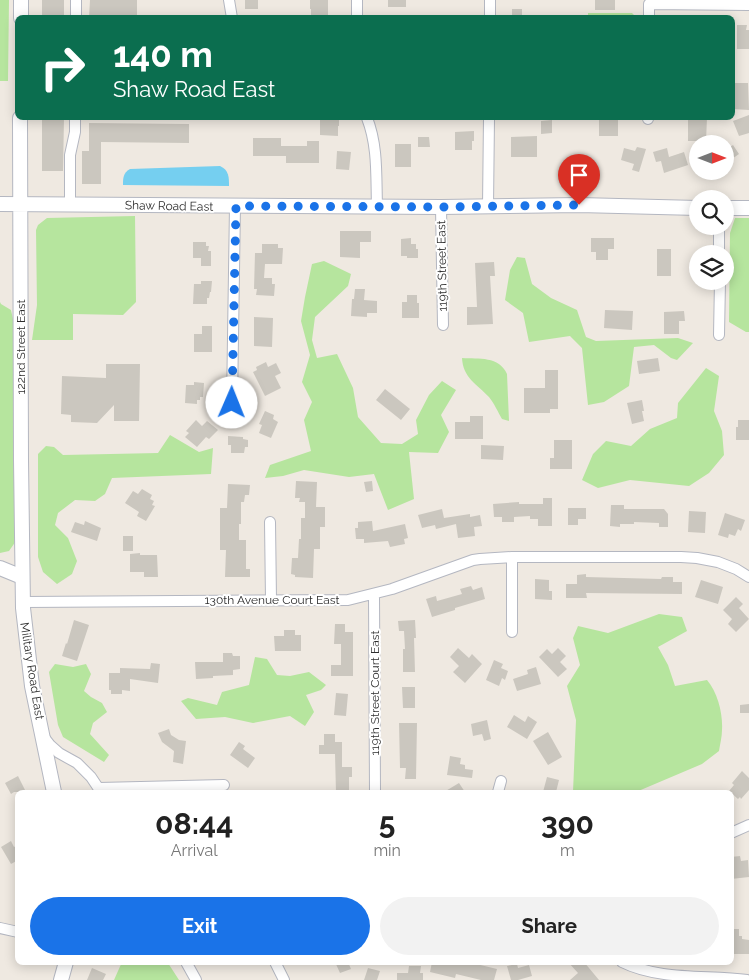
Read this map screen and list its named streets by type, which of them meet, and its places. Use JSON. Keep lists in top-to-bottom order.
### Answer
{
  "streets": {
    "main road": ["Shaw Road East", "122nd Street East", "Military Road East"],
    "street": ["119th Street East", "130th Avenue Court East", "119th Street Court East"]
  },
  "crossings": [
    ["Shaw Road East", "119th Street East"],
    ["Shaw Road East", "122nd Street East"],
    ["122nd Street East", "Military Road East"],
    ["130th Avenue Court East", "Military Road East"],
    ["130th Avenue Court East", "119th Street Court East"]
  ],
  "north": "right",
  "page": {
    "turn": ["140 m", "Shaw Road East"],
    "eta": [
      "08:44",
      "Arrival",
      "5",
      "min",
      "390",
      "m"
    ],
    "buttons": ["Exit", "Share"]
  }
}
